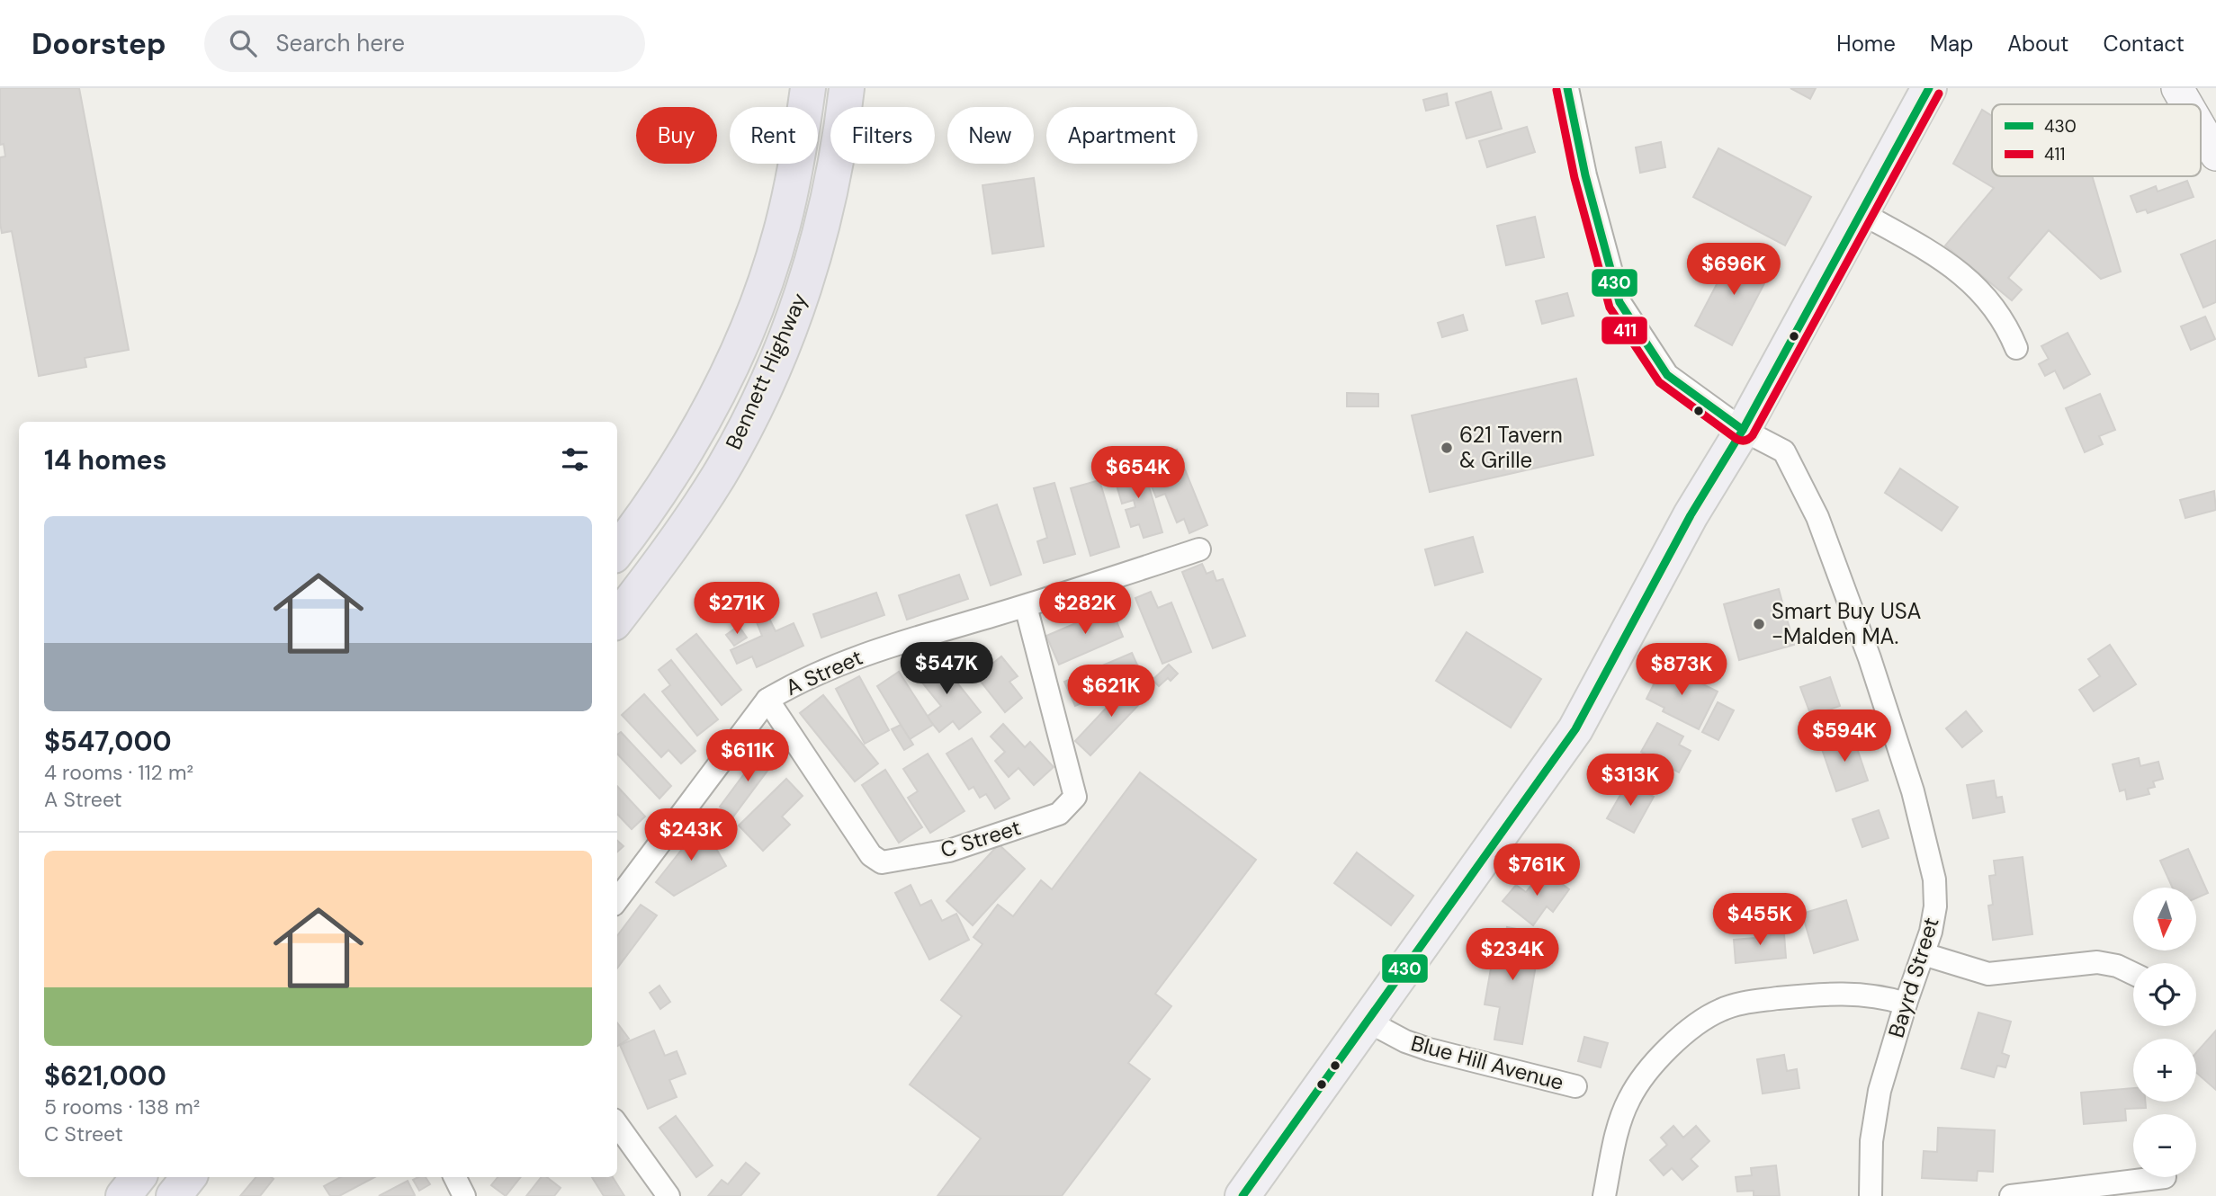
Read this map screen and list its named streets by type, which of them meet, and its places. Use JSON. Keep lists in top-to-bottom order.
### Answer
{
  "streets": {
    "highway": ["Bennett Highway"],
    "street": [
      "A Street",
      "C Street",
      "Bayrd Street",
      "Blue Hill Avenue"
    ]
  },
  "crossings": [
    ["A Street", "C Street"]
  ],
  "places": ["621 Tavern & Grille", "Smart Buy USA -Malden MA."],
  "lines": ["transit line 430", "transit line 411"],
  "legend": ["430", "411"],
  "north": "bottom",
  "page": {
    "header": "Doorstep",
    "search": "Search here",
    "nav": [
      "Home",
      "Map",
      "About",
      "Contact"
    ],
    "chip": [
      "Buy",
      "Rent",
      "Filters",
      "New",
      "Apartment"
    ],
    "price": [
      "$696K",
      "$654K",
      "$271K",
      "$282K",
      "$547K",
      "$873K",
      "$621K",
      "$594K",
      "$611K",
      "$313K",
      "$243K",
      "$761K",
      "$455K",
      "$234K"
    ],
    "heading": "14 homes",
    "list": [
      {
        "name": "$547,000",
        "note": "4 rooms · 112 m² · A Street"
      },
      {
        "name": "$621,000",
        "note": "5 rooms · 138 m² · C Street"
      }
    ],
    "map_buttons": ["+", "−"]
  }
}
